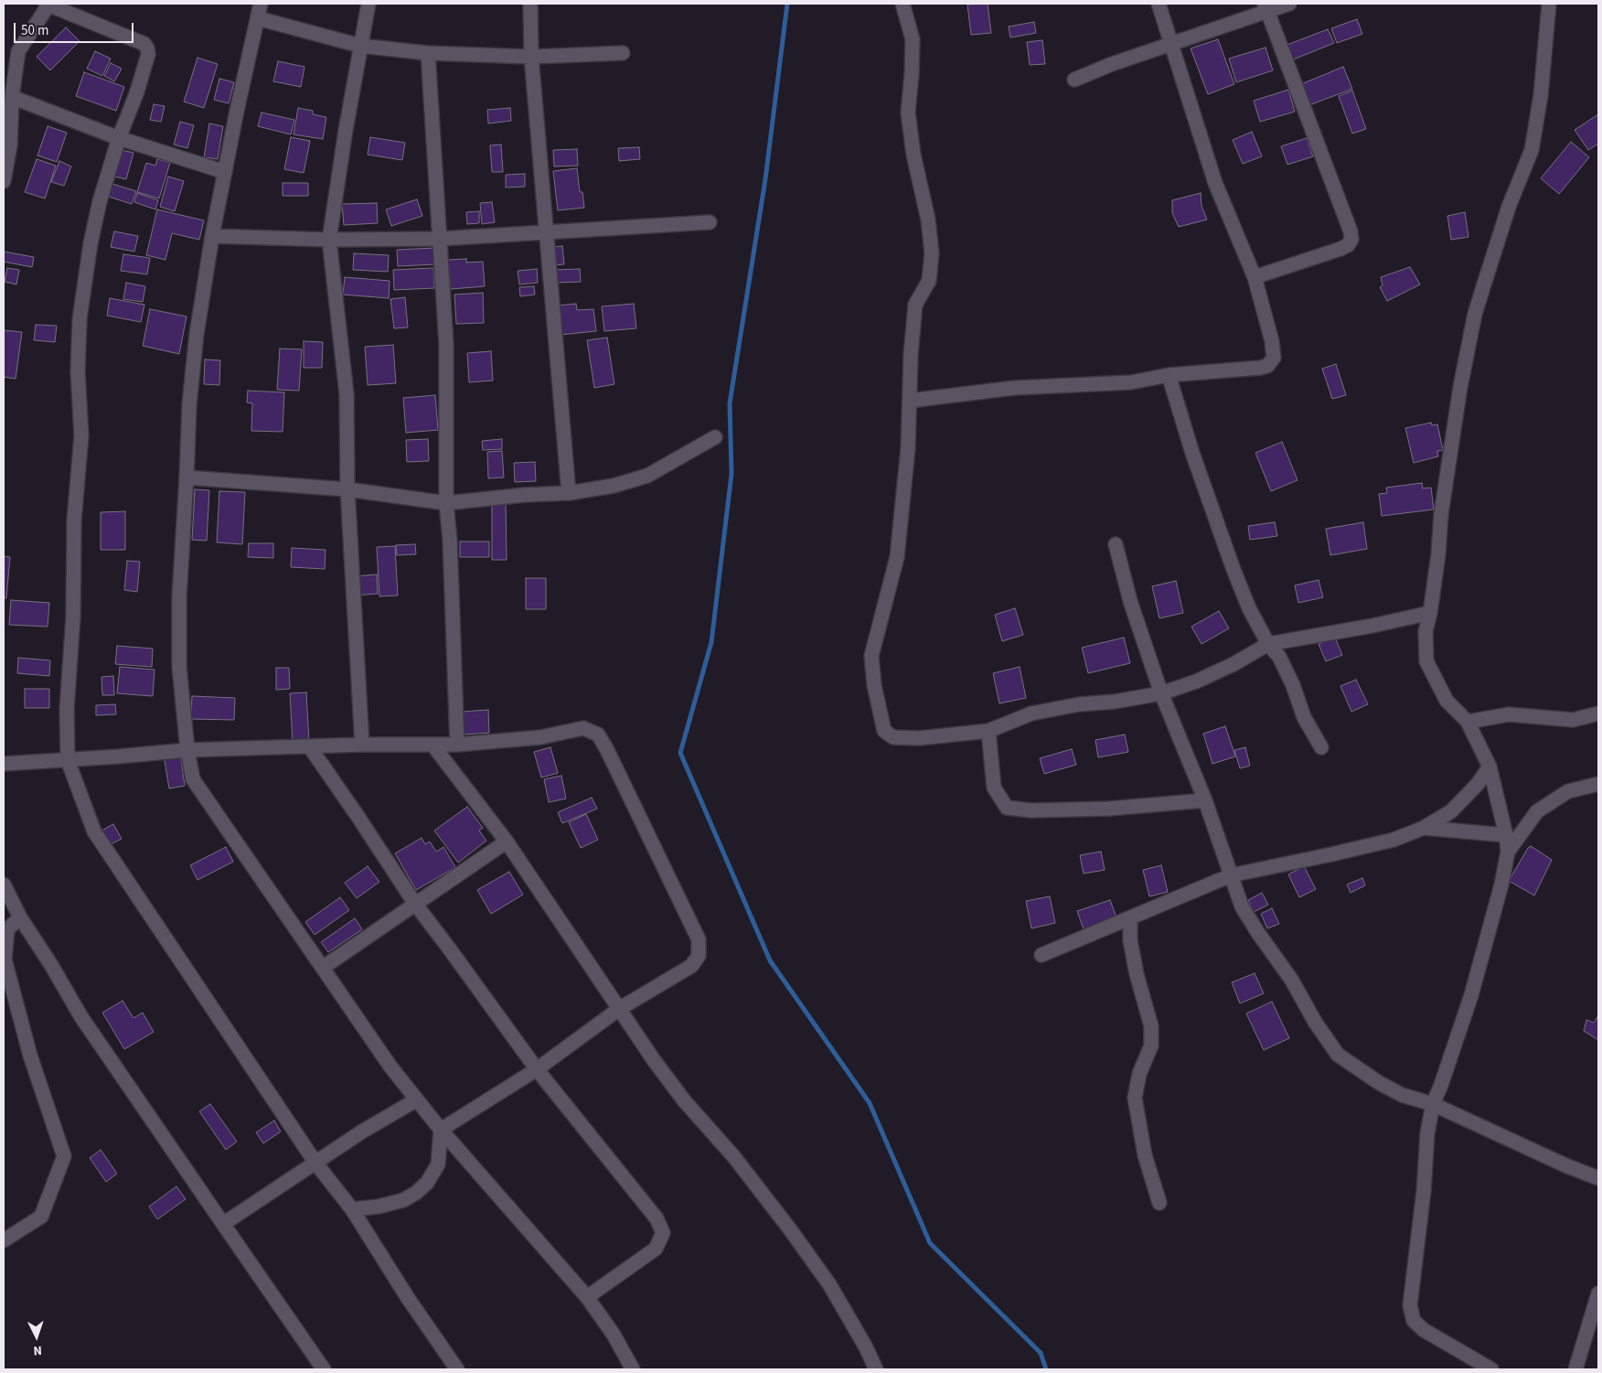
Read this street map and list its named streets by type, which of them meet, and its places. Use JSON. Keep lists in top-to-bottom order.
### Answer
{
  "scale_bar": "50 m",
  "north": "bottom"
}
